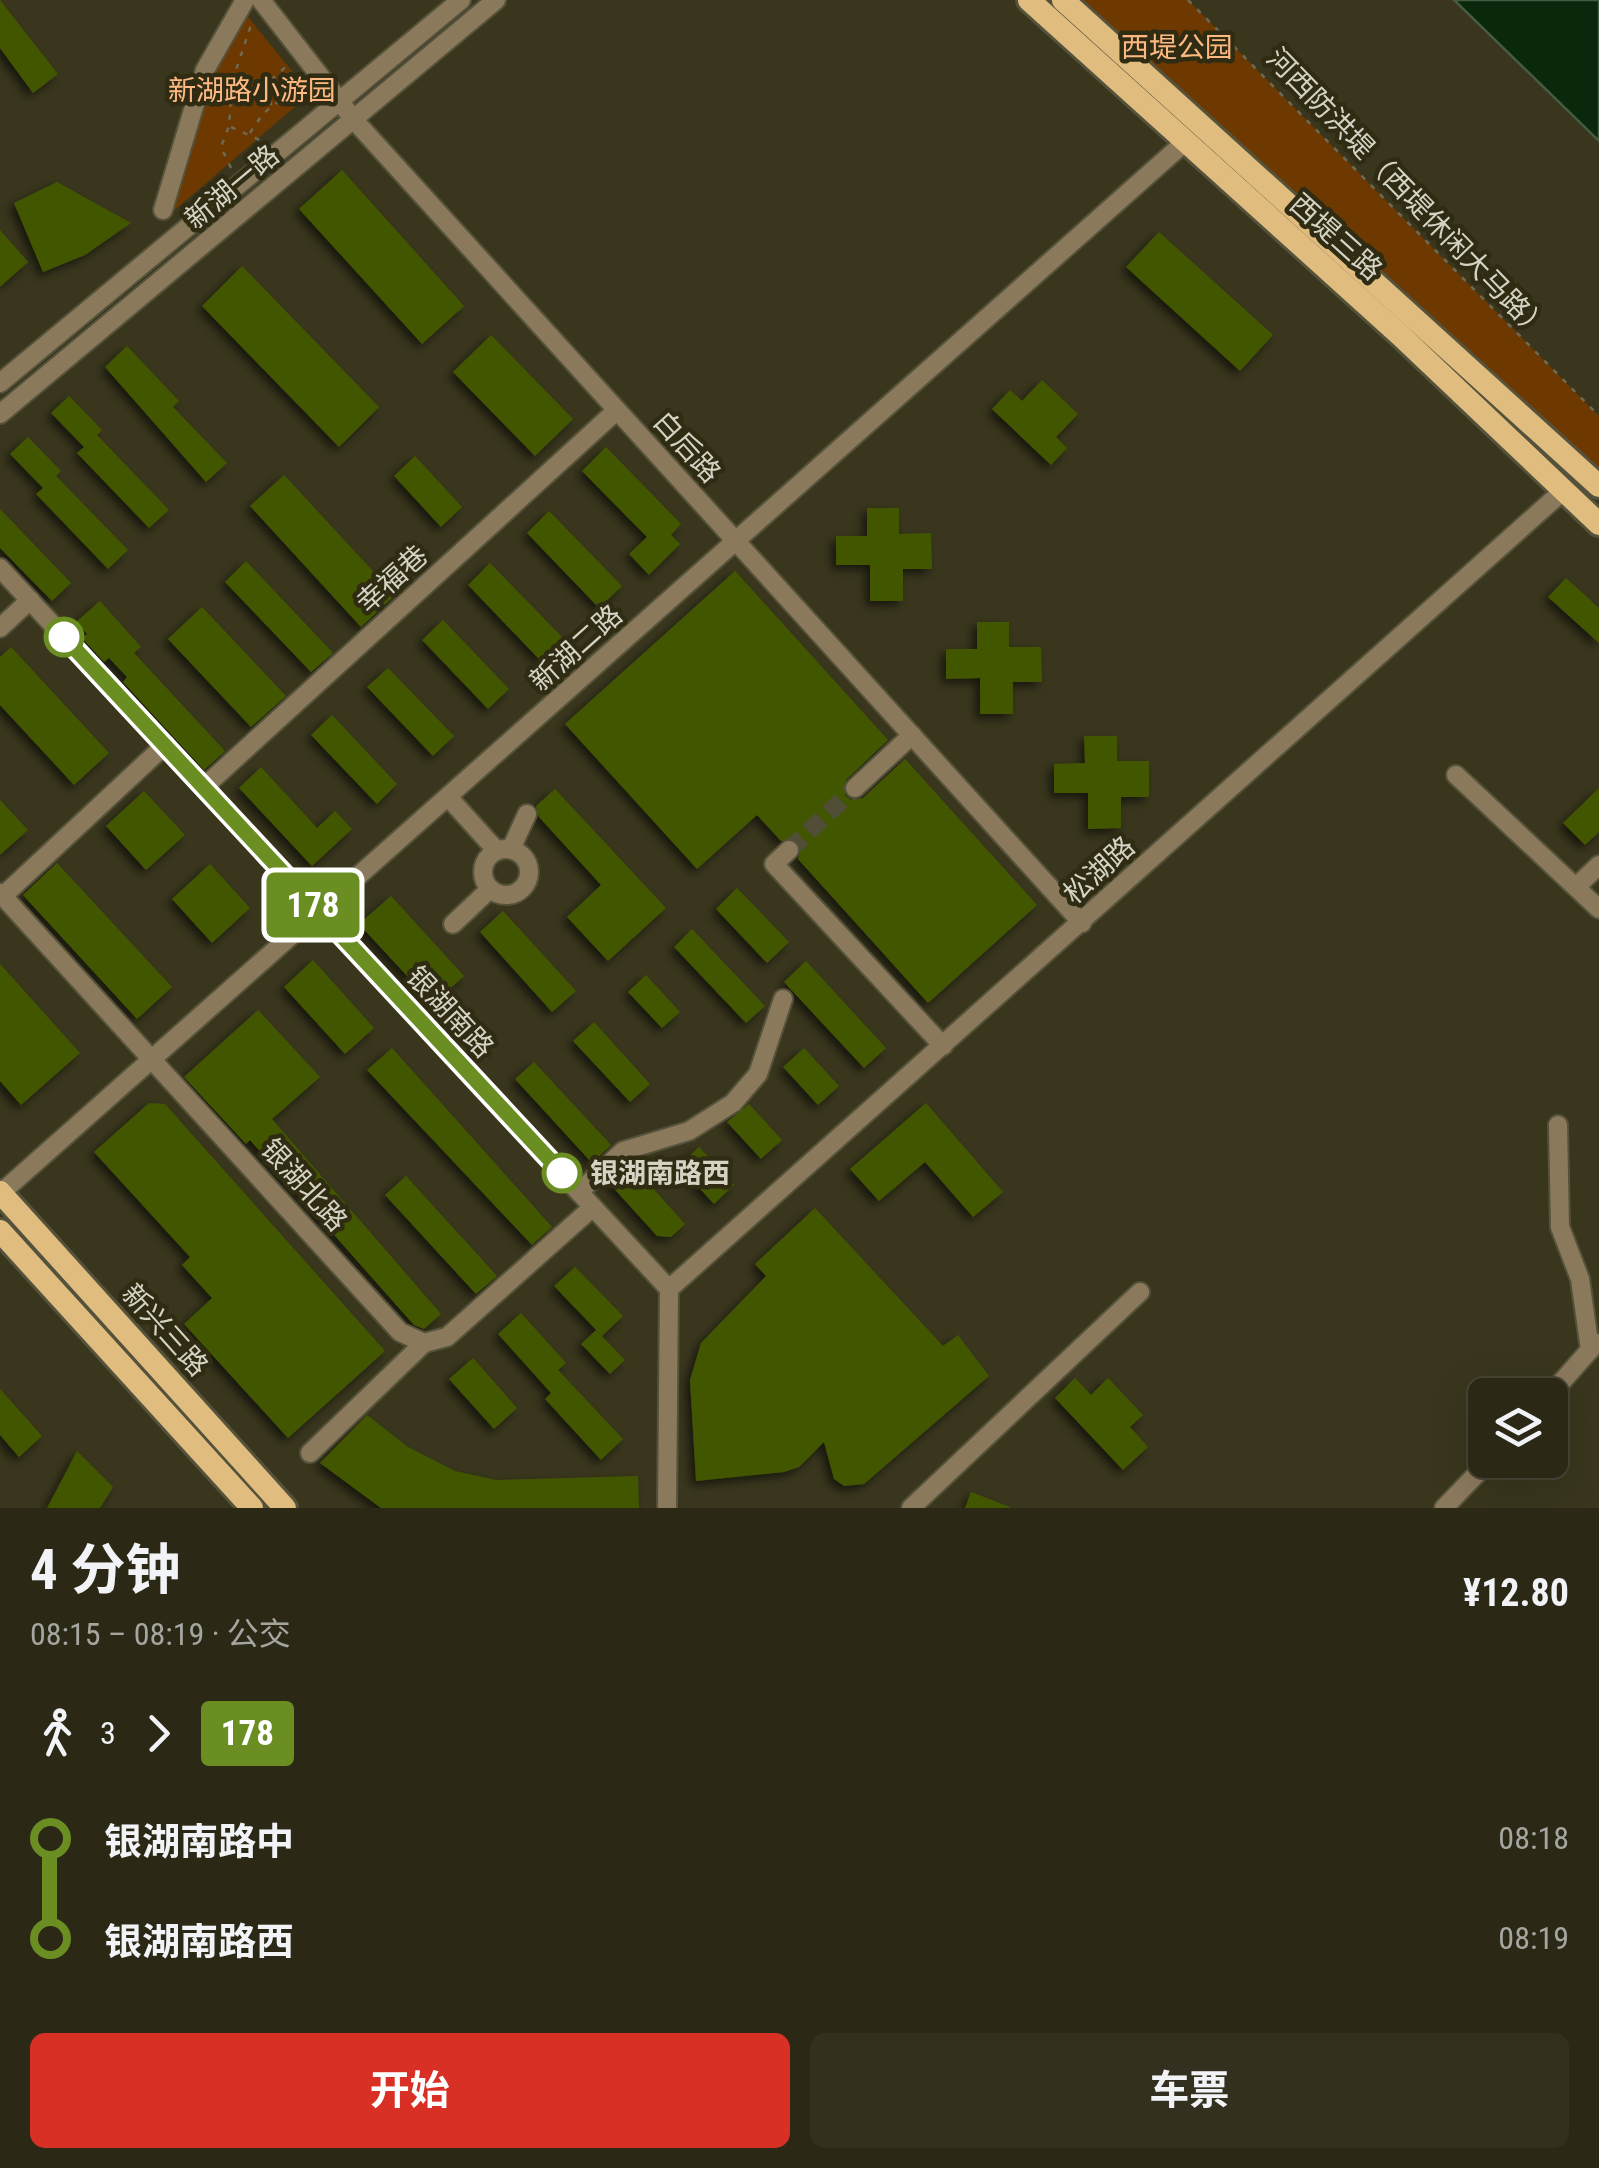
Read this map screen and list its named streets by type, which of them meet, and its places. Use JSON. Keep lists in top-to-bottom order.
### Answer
{
  "streets": {
    "main road": ["西堤三路", "新兴三路"],
    "street": [
      "新湖一路",
      "白后路",
      "幸福巷",
      "新湖二路",
      "松湖路",
      "银湖南路",
      "银湖北路"
    ],
    "path": ["河西防洪堤（西堤休闲大马路）"]
  },
  "crossings": [
    ["新湖一路", "白后路"],
    ["西堤三路", "新湖二路"],
    ["西堤三路", "松湖路"],
    ["白后路", "幸福巷"],
    ["白后路", "新湖二路"],
    ["白后路", "松湖路"],
    ["幸福巷", "银湖南路"],
    ["新湖二路", "银湖南路"],
    ["新湖二路", "银湖北路"],
    ["新湖二路", "新兴三路"],
    ["松湖路", "银湖南路"]
  ],
  "parks": ["西堤公园", "新湖路小游园"],
  "places": ["银湖南路西"],
  "lines": ["bus line 178"],
  "page": {
    "on_map": "178",
    "heading": ["4 分钟", "08:15 – 08:19 · 公交", "¥12.80"],
    "legs": ["3", "178"],
    "list": [
      {
        "name": "银湖南路中",
        "value": "08:18"
      },
      {
        "name": "银湖南路西",
        "value": "08:19"
      }
    ],
    "buttons": ["开始", "车票"]
  }
}
